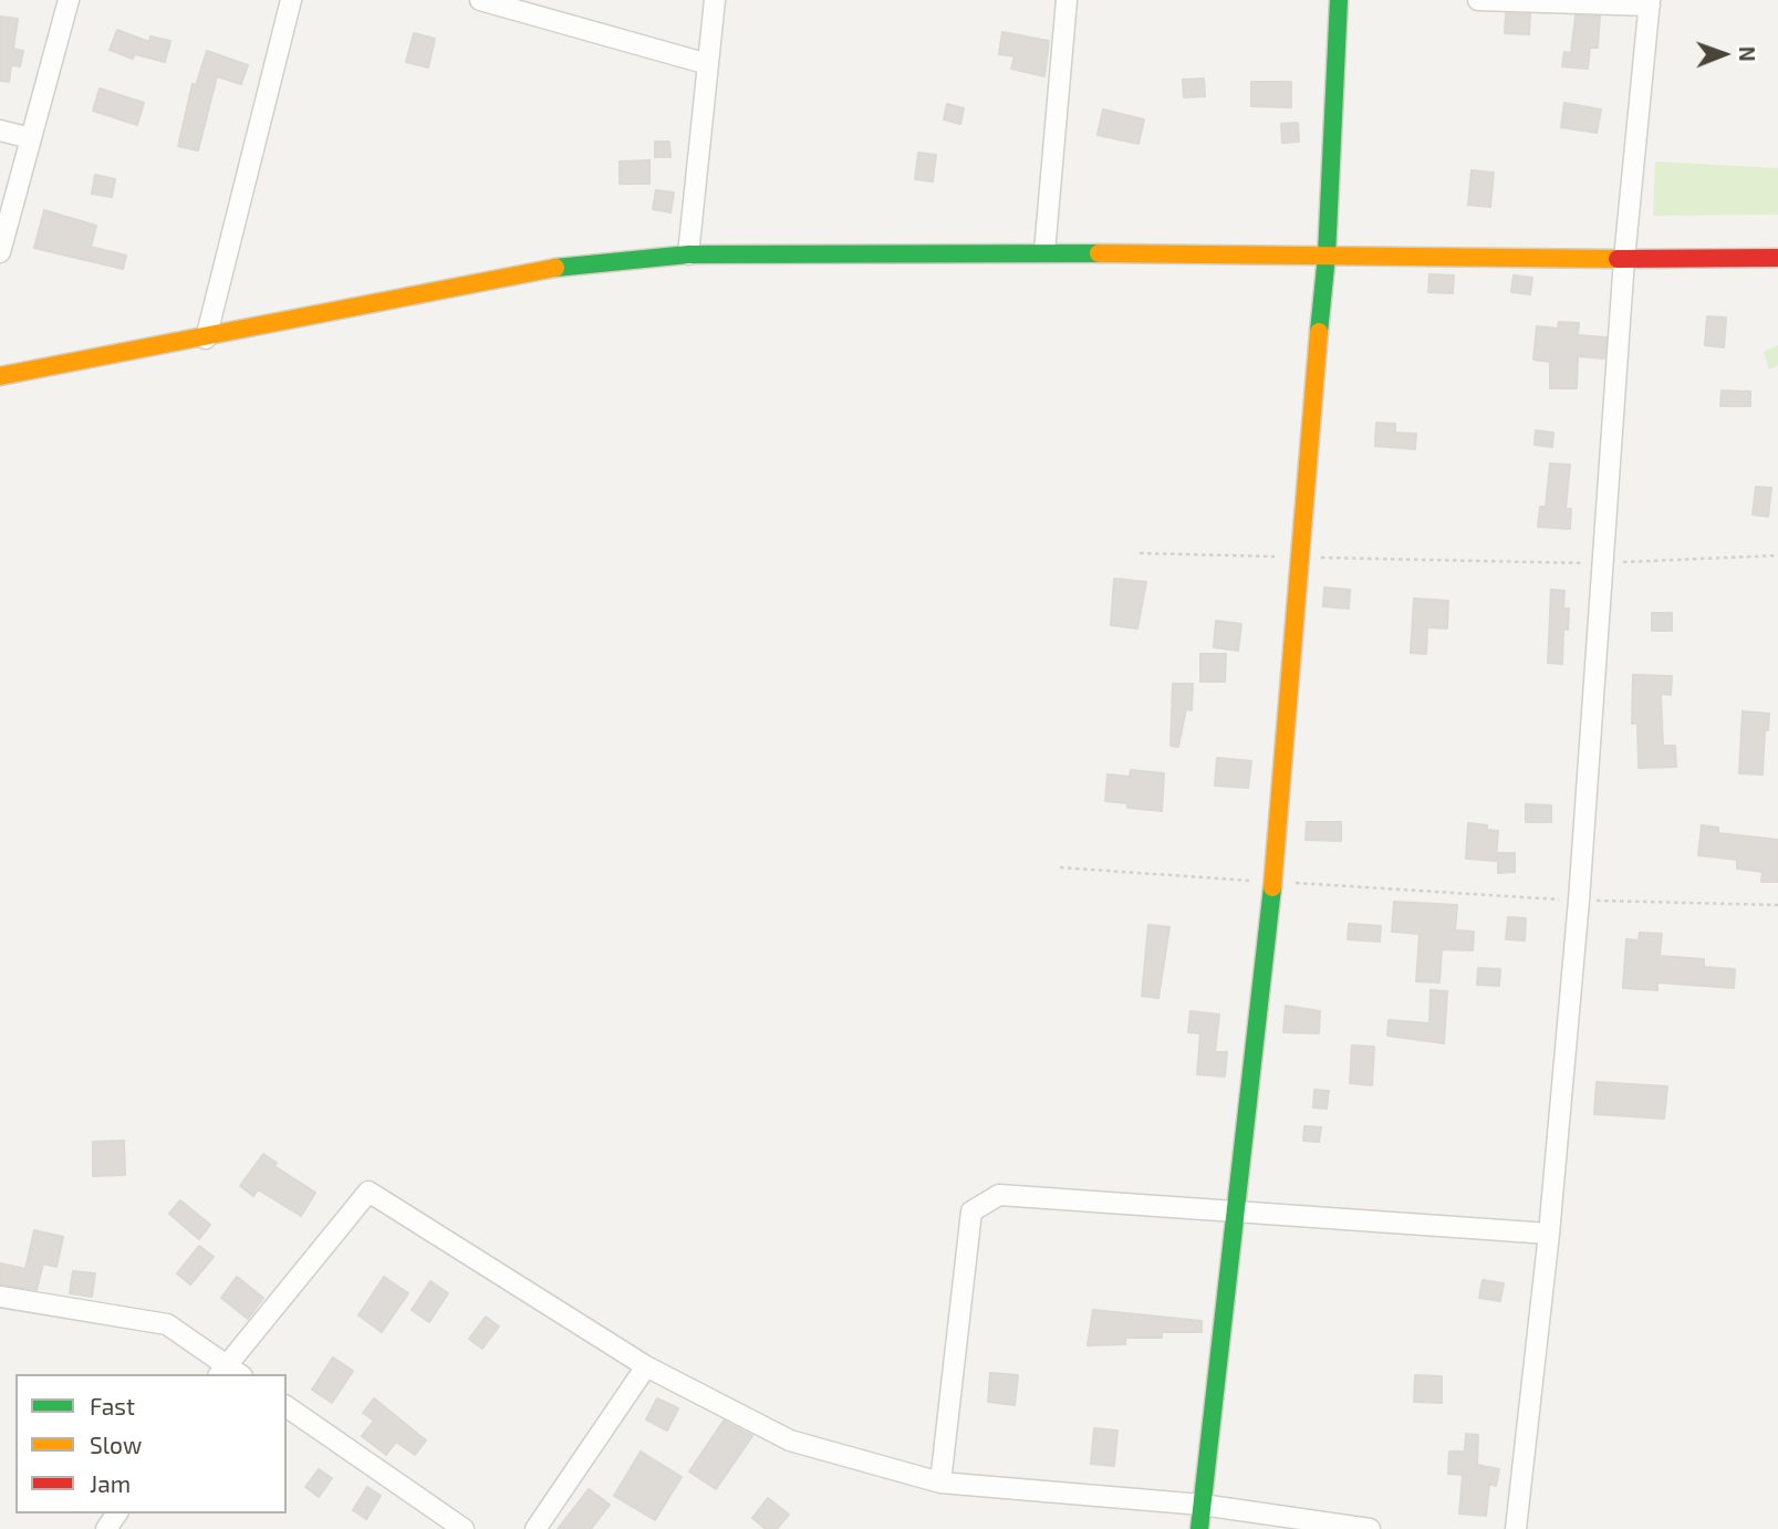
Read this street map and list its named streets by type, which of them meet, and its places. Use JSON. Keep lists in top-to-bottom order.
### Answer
{
  "legend": ["Fast", "Slow", "Jam"],
  "north": "right"
}
